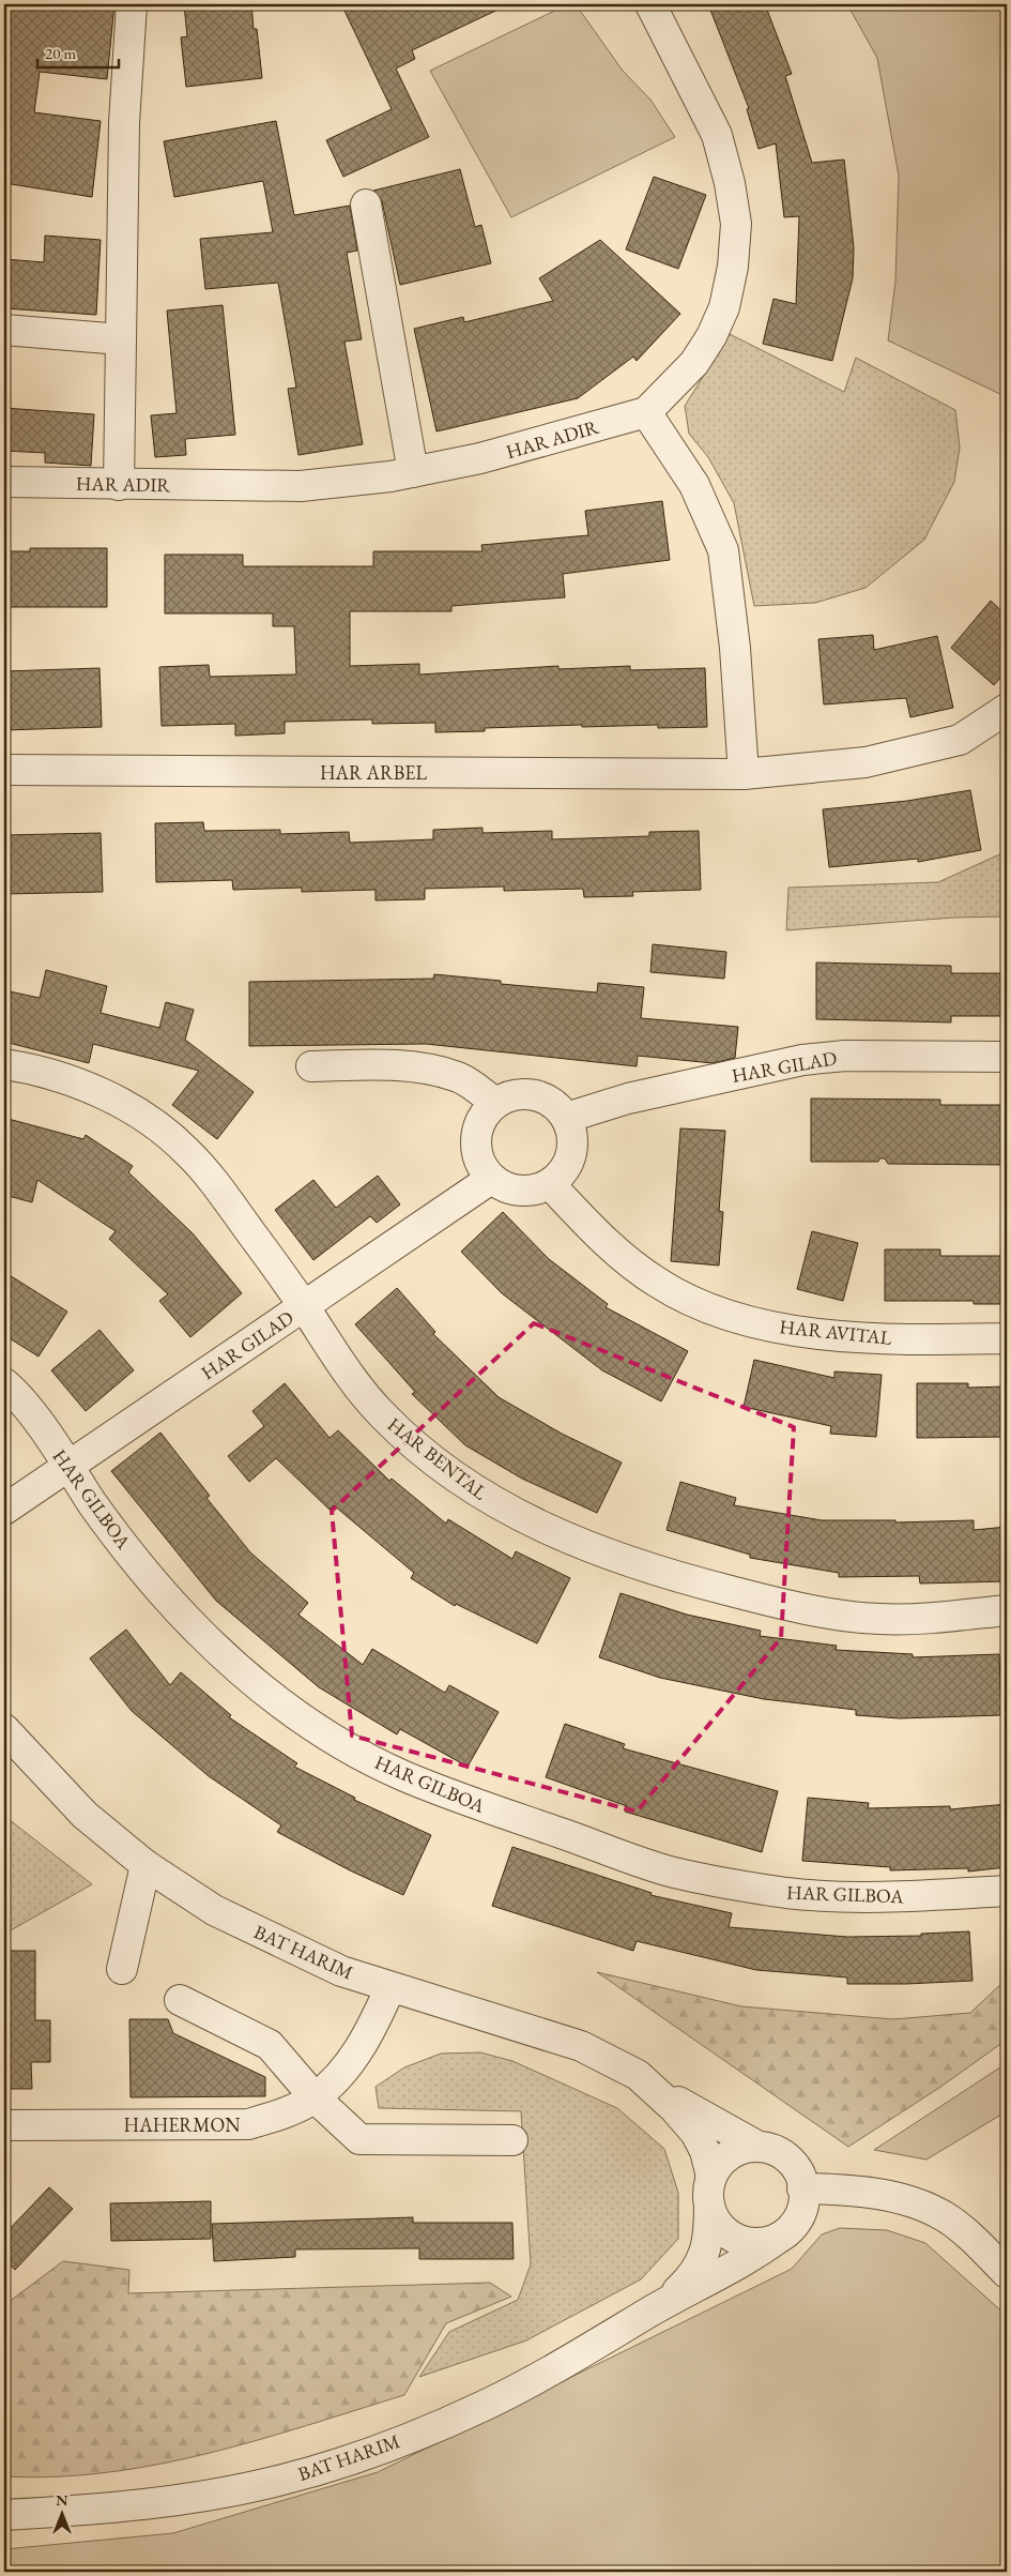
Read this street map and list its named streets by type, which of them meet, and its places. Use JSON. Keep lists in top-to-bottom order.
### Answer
{
  "streets": {
    "street": [
      "HAR ADIR",
      "HAR ARBEL",
      "HAR GILAD",
      "HAR AVITAL",
      "HAR BENTAL",
      "HAR GILBOA",
      "BAT HARIM",
      "HAHERMON"
    ]
  },
  "crossings": [
    ["HAR GILAD", "HAR AVITAL"],
    ["HAR GILAD", "HAR BENTAL"],
    ["HAR GILAD", "HAR GILBOA"],
    ["BAT HARIM", "HAHERMON"]
  ],
  "scale_bar": "20 m",
  "north": "top"
}
